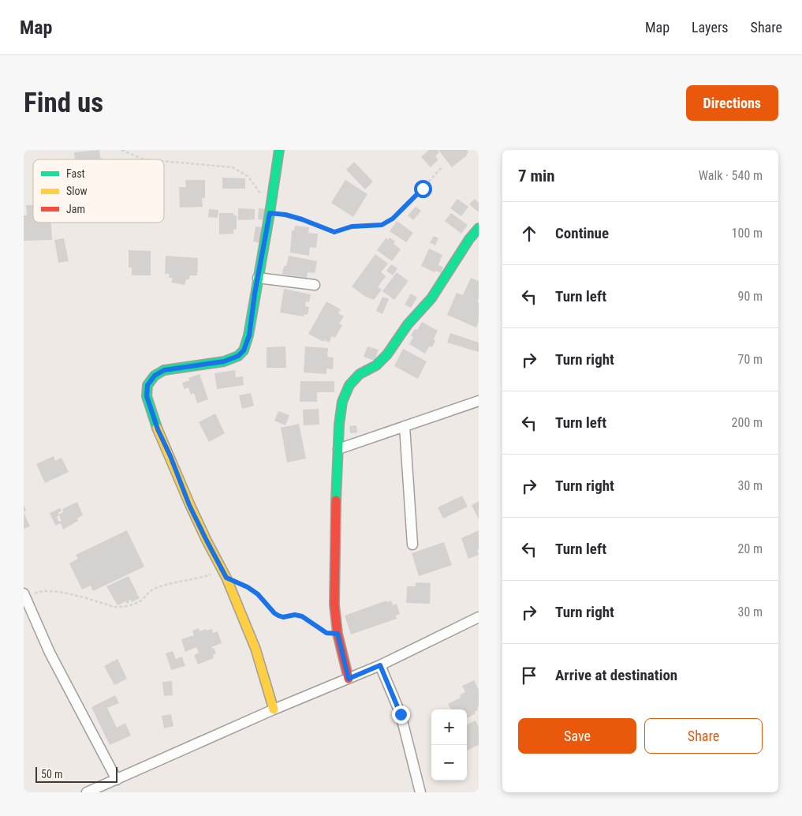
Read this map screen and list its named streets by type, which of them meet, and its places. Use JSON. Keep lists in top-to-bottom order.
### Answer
{
  "legend": ["Fast", "Slow", "Jam"],
  "scale_bar": "50 m",
  "page": {
    "header": "Map",
    "nav": ["Map", "Layers", "Share"],
    "buttons": [
      "Directions",
      ["Save", "Share"]
    ],
    "title": "Find us",
    "heading": ["7 min", "Walk · 540 m"],
    "list": [
      ["Continue", "100 m"],
      ["Turn left", "90 m"],
      ["Turn right", "70 m"],
      ["Turn left", "200 m"],
      ["Turn right", "30 m"],
      ["Turn left", "20 m"],
      ["Turn right", "30 m"],
      "Arrive at destination"
    ],
    "map_buttons": ["+", "−"],
    "scale": "50 m"
  }
}
